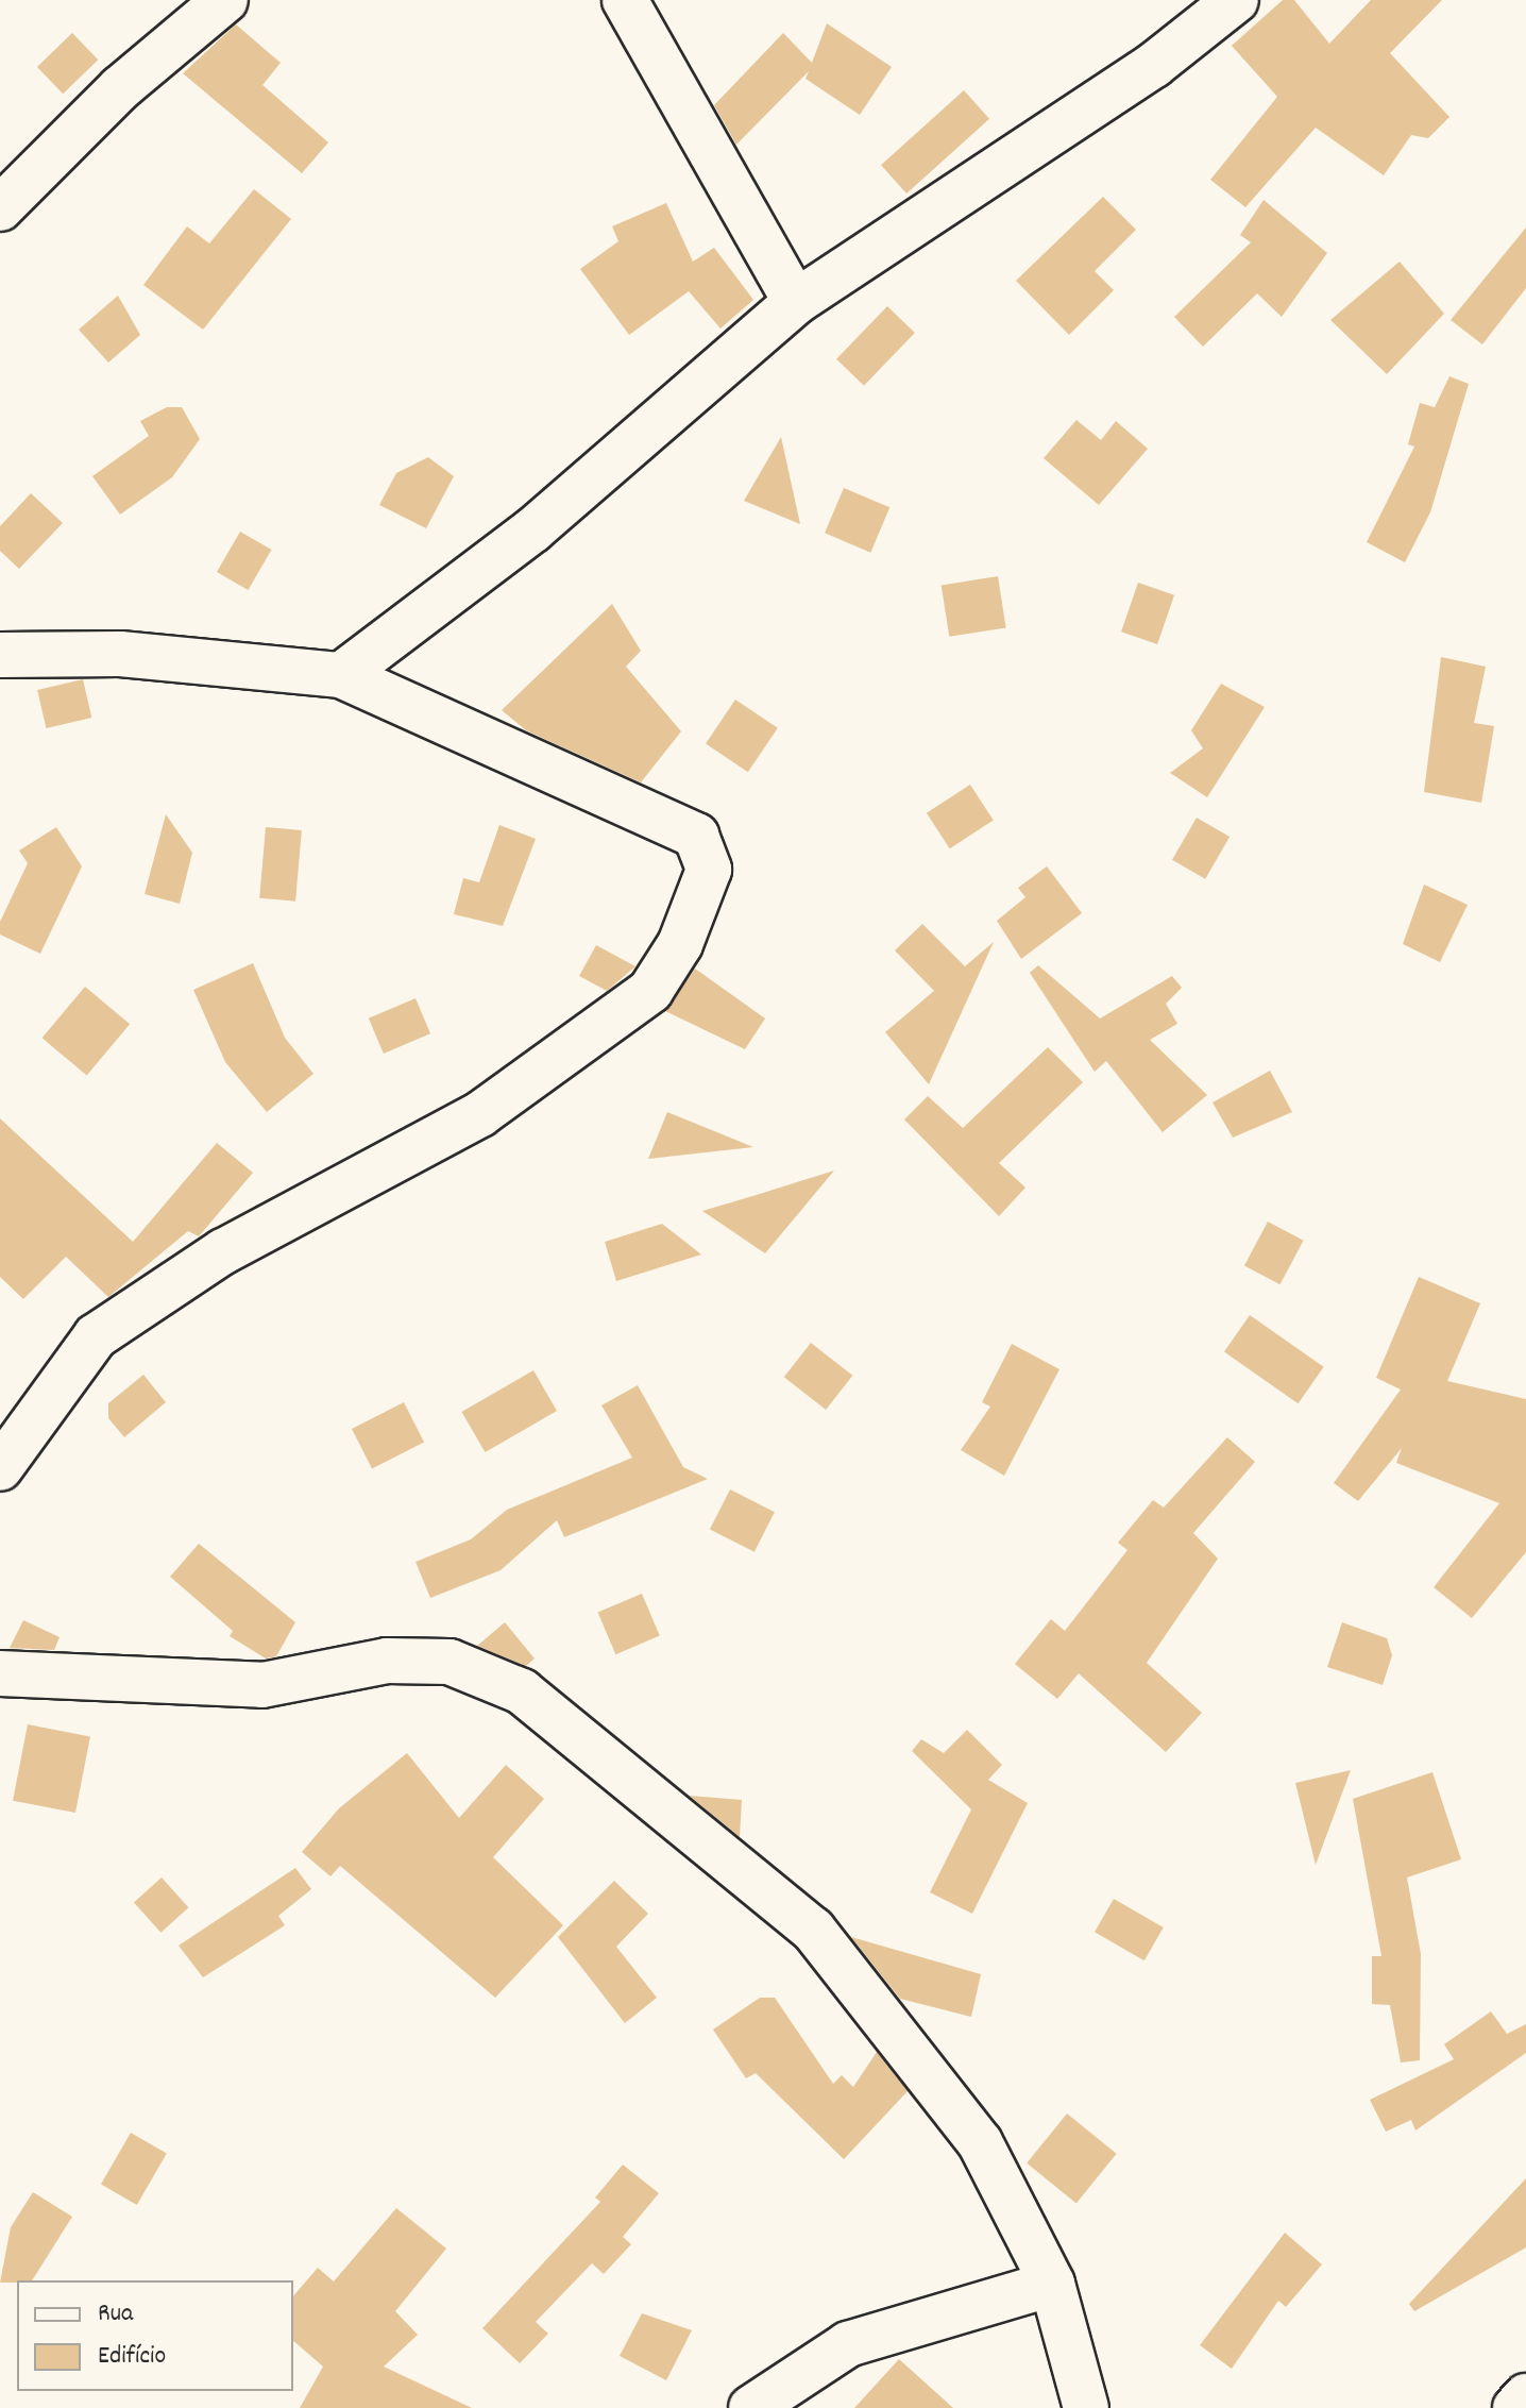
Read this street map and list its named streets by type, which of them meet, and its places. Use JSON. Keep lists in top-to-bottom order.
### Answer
{
  "legend": ["Rua", "Edifício"]
}
